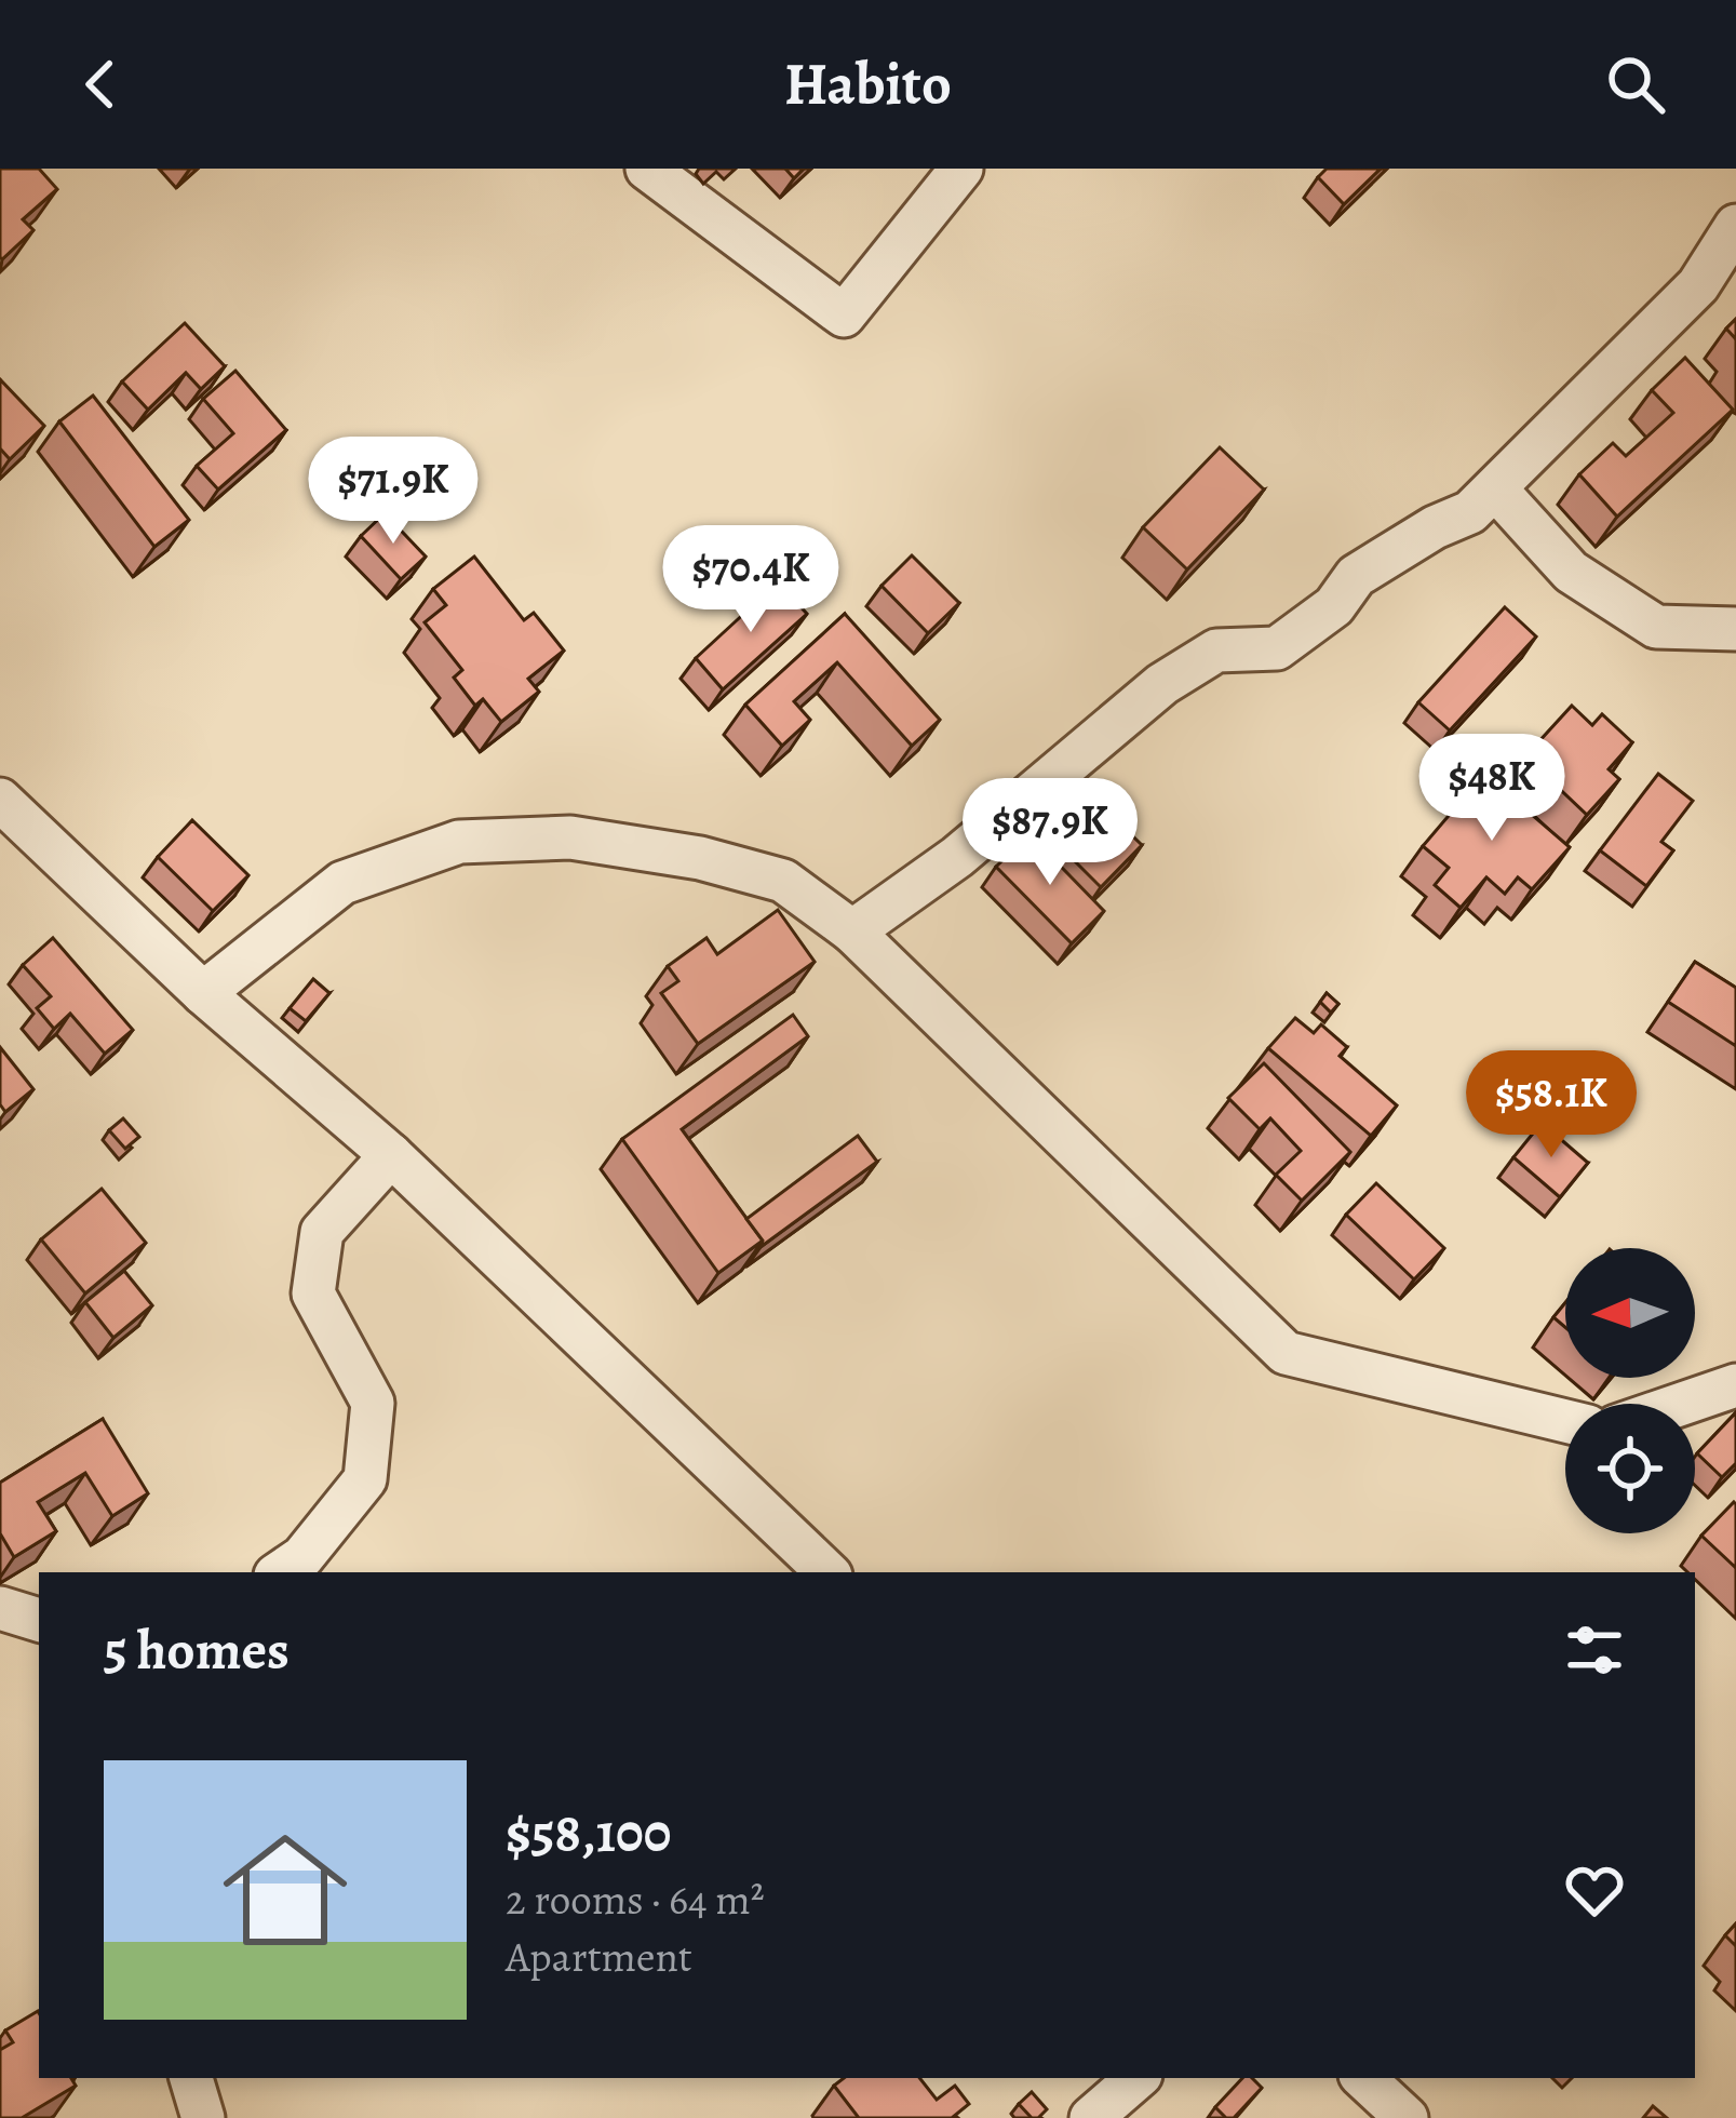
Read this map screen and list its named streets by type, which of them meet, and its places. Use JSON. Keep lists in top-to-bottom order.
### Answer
{
  "north": "left",
  "page": {
    "header": "Habito",
    "price": [
      "$71.9K",
      "$70.4K",
      "$48K",
      "$87.9K",
      "$58.1K"
    ],
    "heading": "5 homes",
    "list": [
      {
        "name": "$58,100",
        "note": "2 rooms · 64 m² · Apartment"
      }
    ]
  }
}
